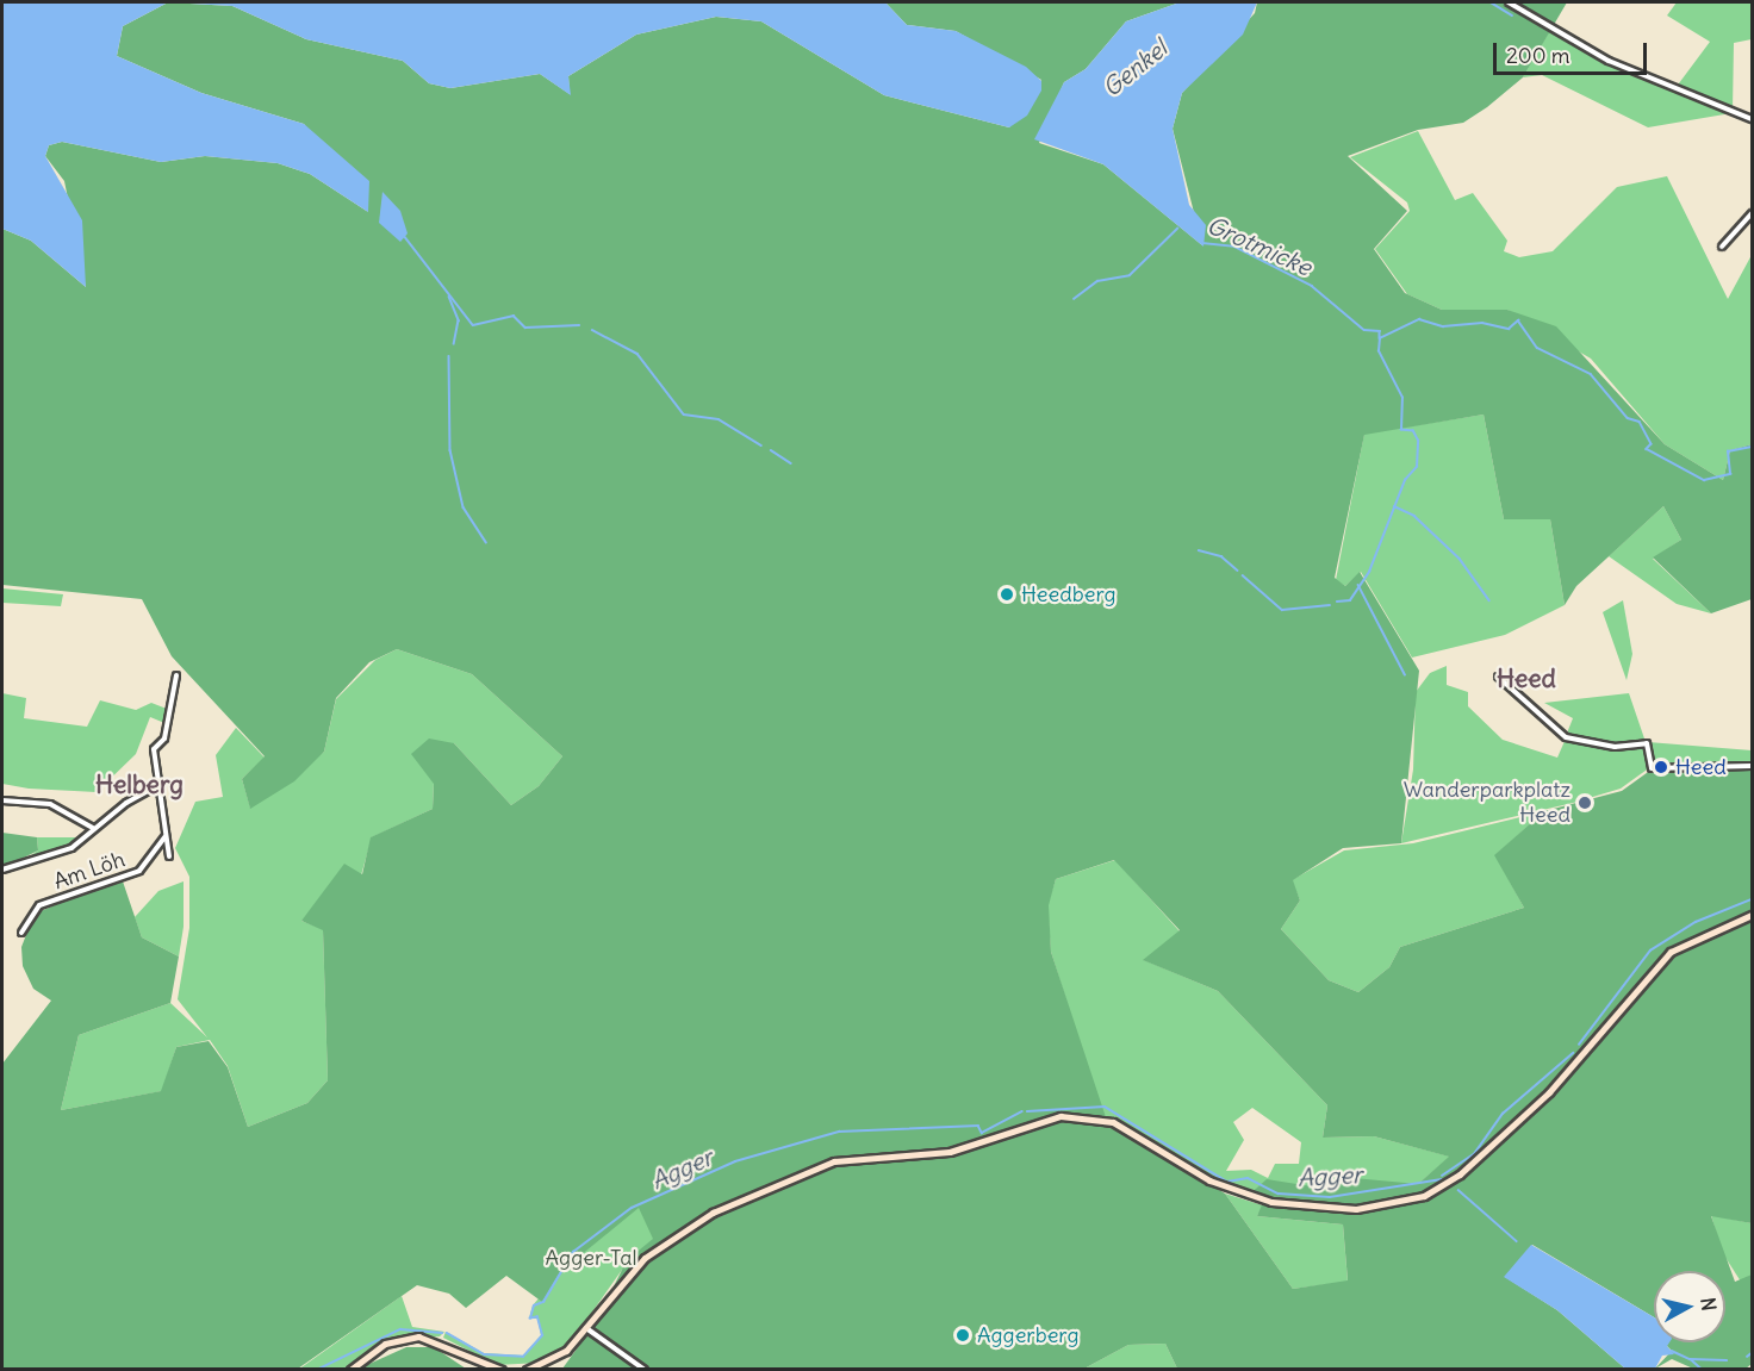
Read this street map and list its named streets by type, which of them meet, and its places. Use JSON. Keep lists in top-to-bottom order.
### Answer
{
  "streets": {
    "street": ["Am Löh"]
  },
  "districts": ["Heed", "Helberg"],
  "water": ["Genkel", "Grotmicke", "Agger"],
  "parks": ["Agger-Tal"],
  "places": [
    "Heedberg",
    "Heed",
    "Wanderparkplatz Heed",
    "Aggerberg"
  ],
  "scale_bar": "200 m",
  "north": "right"
}
